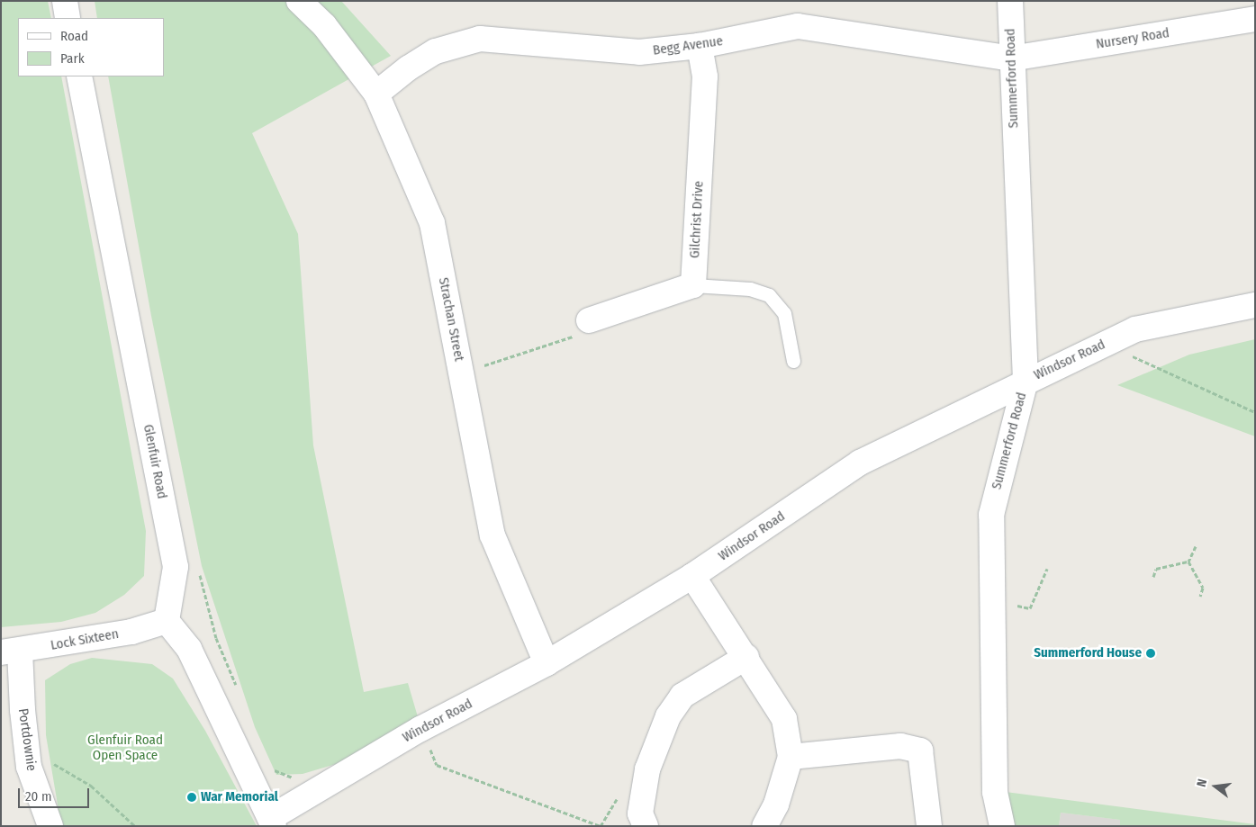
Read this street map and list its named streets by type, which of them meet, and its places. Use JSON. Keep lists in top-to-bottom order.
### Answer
{
  "streets": {
    "street": [
      "Nursery Road",
      "Begg Avenue",
      "Summerford Road",
      "Gilchrist Drive",
      "Strachan Street",
      "Windsor Road",
      "Glenfuir Road",
      "Lock Sixteen",
      "Portdownie"
    ]
  },
  "crossings": [
    ["Nursery Road", "Begg Avenue"],
    ["Nursery Road", "Summerford Road"],
    ["Begg Avenue", "Summerford Road"],
    ["Begg Avenue", "Gilchrist Drive"],
    ["Begg Avenue", "Strachan Street"],
    ["Summerford Road", "Windsor Road"],
    ["Strachan Street", "Windsor Road"],
    ["Glenfuir Road", "Lock Sixteen"],
    ["Lock Sixteen", "Portdownie"]
  ],
  "parks": ["Glenfuir Road Open Space"],
  "places": ["Summerford House", "War Memorial"],
  "legend": ["Road", "Park"],
  "scale_bar": "20 m",
  "north": "left"
}
